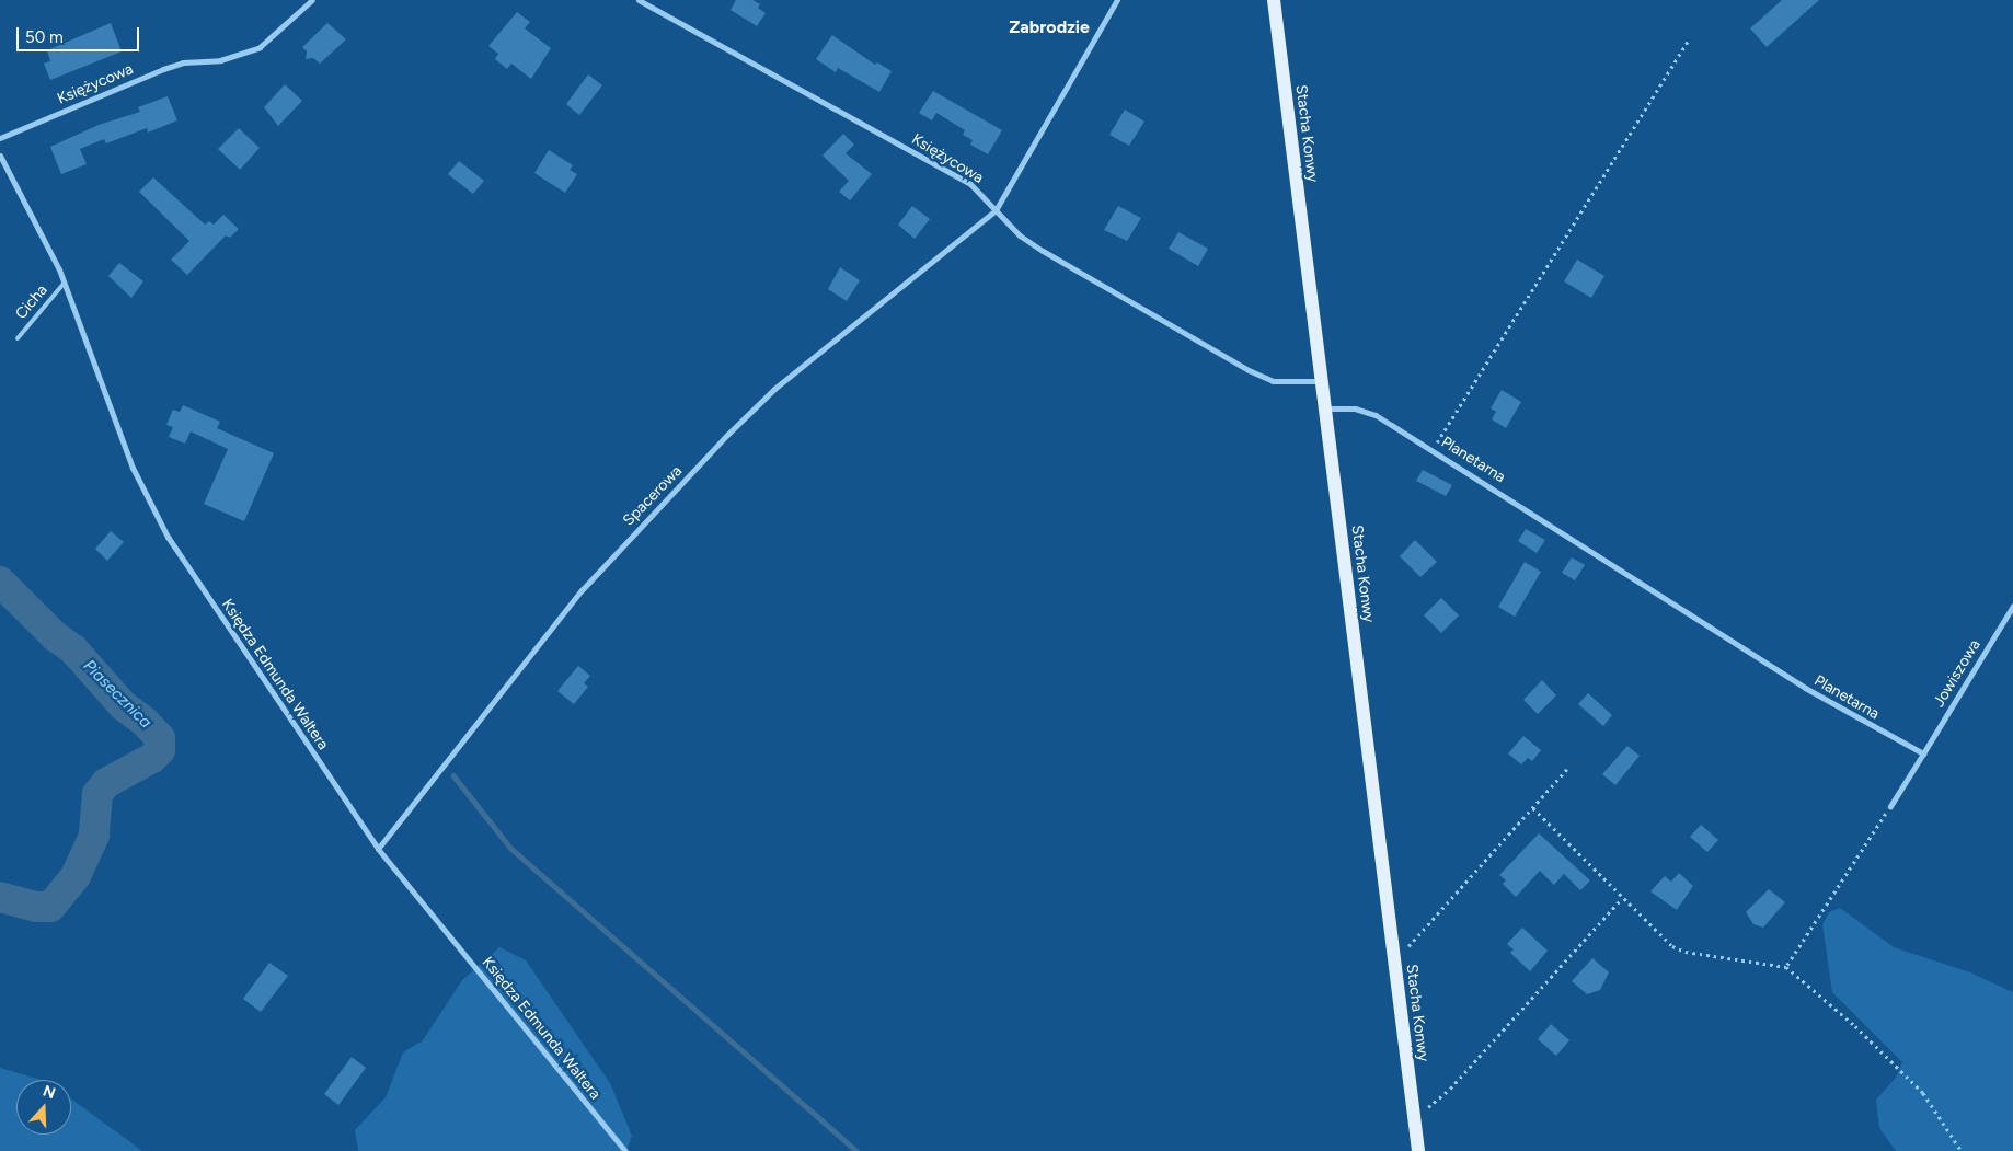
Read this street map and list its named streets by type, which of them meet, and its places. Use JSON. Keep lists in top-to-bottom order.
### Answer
{
  "streets": {
    "main road": ["Stacha Konwy"],
    "street": [
      "Księżycowa",
      "Planetarna",
      "Spacerowa",
      "Jowiszowa",
      "Księdza Edmunda Waltera"
    ],
    "lane": ["Cicha"]
  },
  "crossings": [
    ["Księżycowa", "Stacha Konwy"],
    ["Księżycowa", "Spacerowa"],
    ["Stacha Konwy", "Planetarna"],
    ["Cicha", "Księdza Edmunda Waltera"],
    ["Planetarna", "Jowiszowa"],
    ["Spacerowa", "Księdza Edmunda Waltera"]
  ],
  "districts": ["Zabrodzie"],
  "water": ["Piasecznica"],
  "scale_bar": "50 m",
  "north": "top"
}
